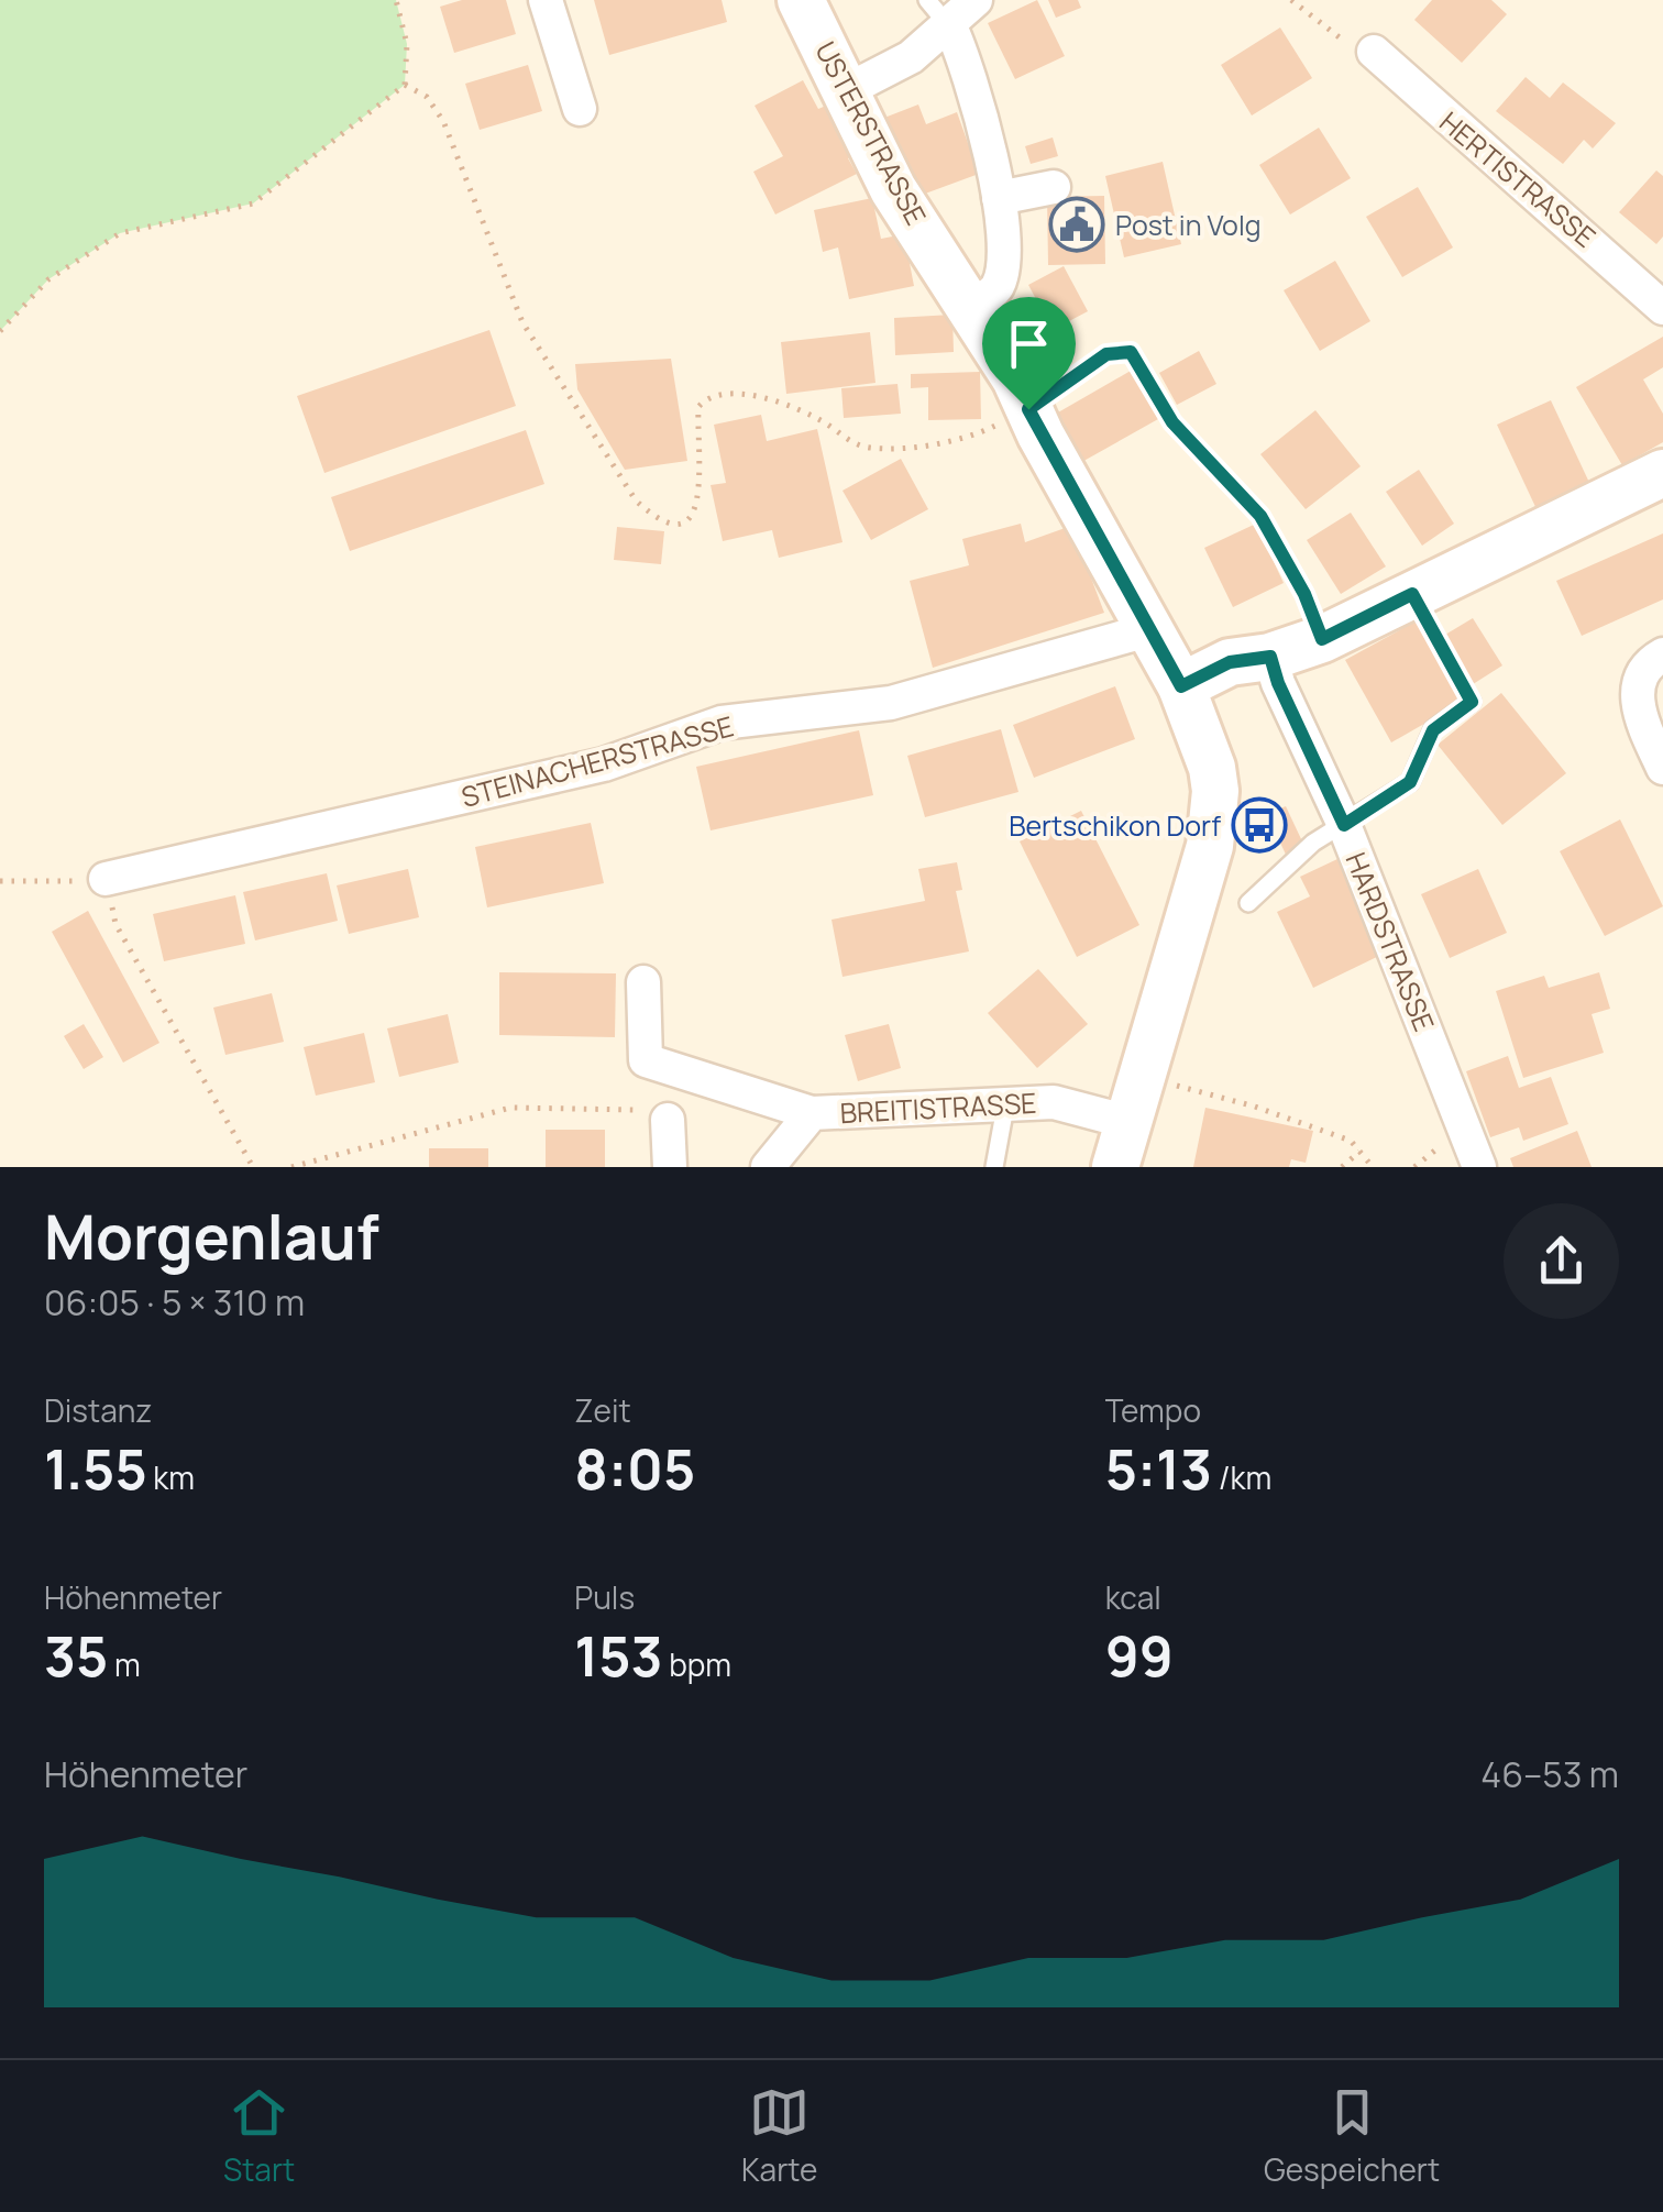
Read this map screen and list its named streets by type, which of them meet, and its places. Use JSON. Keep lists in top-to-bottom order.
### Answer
{
  "streets": {
    "street": [
      "USTERSTRASSE",
      "HERTISTRASSE",
      "STEINACHERSTRASSE",
      "HARDSTRASSE",
      "BREITISTRASSE"
    ]
  },
  "crossings": [
    ["USTERSTRASSE", "STEINACHERSTRASSE"],
    ["USTERSTRASSE", "BREITISTRASSE"]
  ],
  "places": {
    "public building": ["Post in Volg"],
    "bus stop": ["Bertschikon Dorf"]
  },
  "page": {
    "heading": ["Morgenlauf", "06:05 · 5 × 310 m"],
    "stats": [
      ["Distanz", "1.55 km"],
      ["Zeit", "8:05"],
      ["Tempo", "5:13 /km"],
      ["Höhenmeter", "35 m"],
      ["Puls", "153 bpm"],
      ["kcal", "99"]
    ],
    "chart": ["Höhenmeter", "46–53 m"],
    "tabs": ["Start", "Karte", "Gespeichert"]
  }
}
